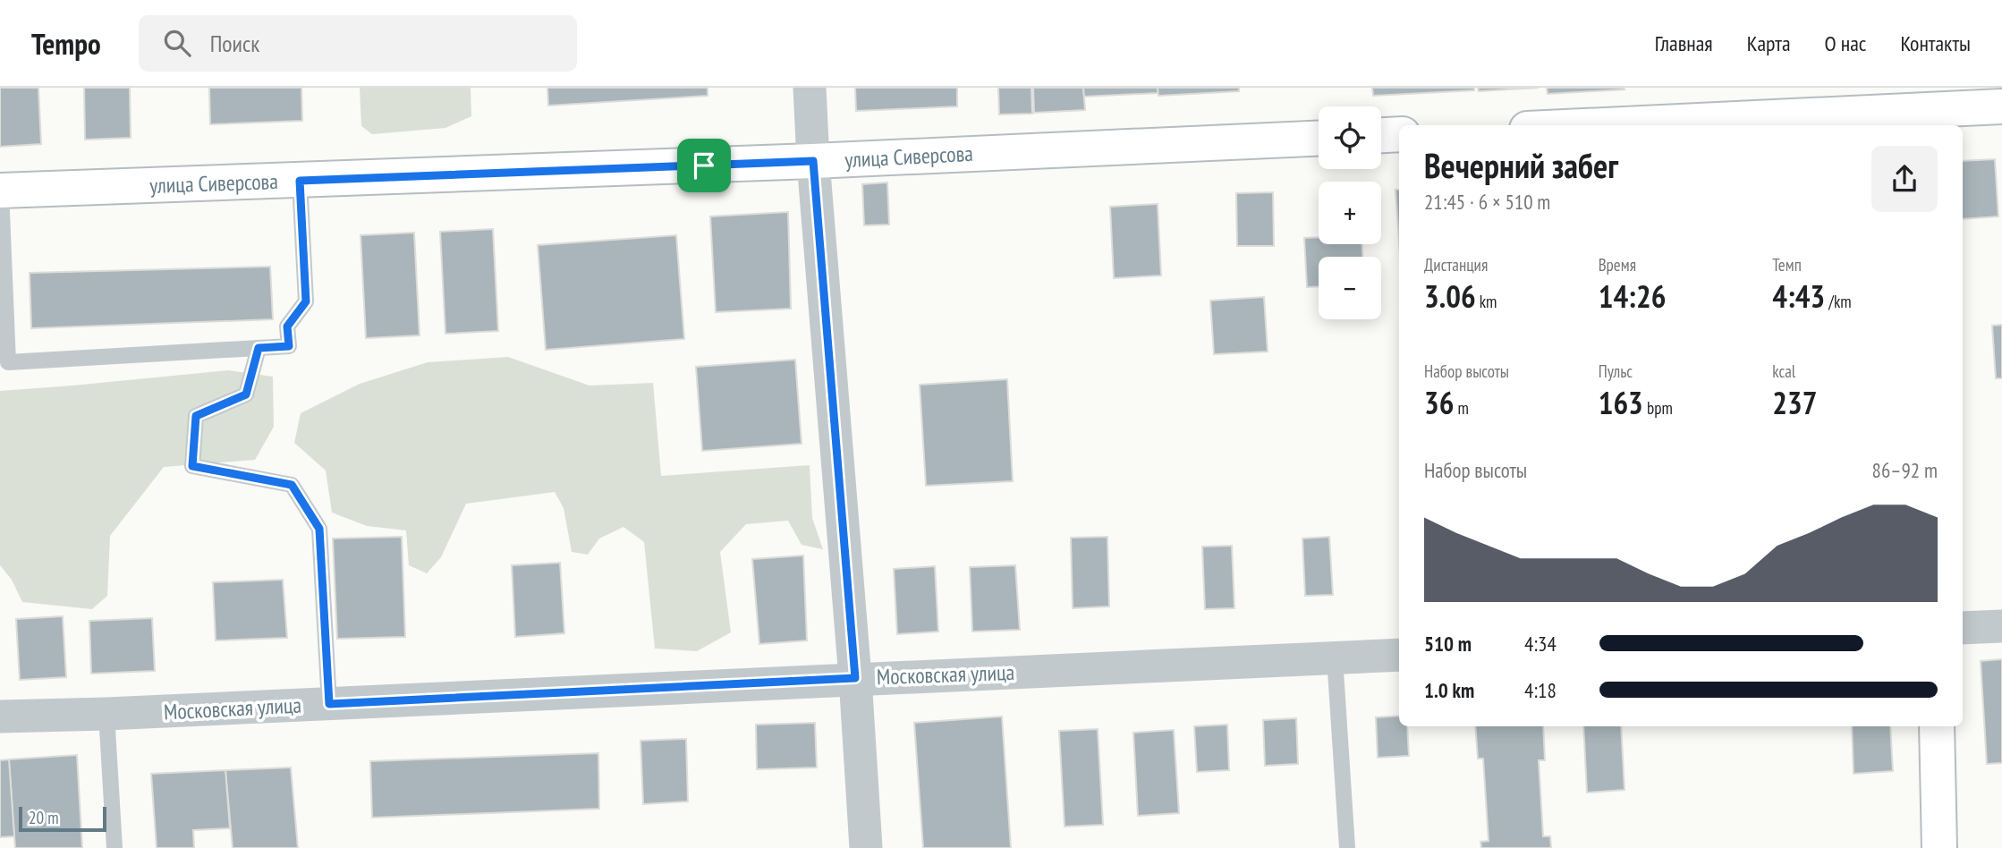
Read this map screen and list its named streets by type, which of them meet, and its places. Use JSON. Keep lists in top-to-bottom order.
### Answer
{
  "streets": {
    "street": ["улица Сиверсова", "Московская улица"]
  },
  "scale_bar": "20 m",
  "page": {
    "header": "Tempo",
    "search": "Поиск",
    "nav": [
      "Главная",
      "Карта",
      "О нас",
      "Контакты"
    ],
    "map_buttons": ["+", "−"],
    "heading": ["Вечерний забег", "21:45 · 6 × 510 m"],
    "stats": [
      ["Дистанция", "3.06 km"],
      ["Время", "14:26"],
      ["Темп", "4:43 /km"],
      ["Набор высоты", "36 m"],
      ["Пульс", "163 bpm"],
      ["kcal", "237"]
    ],
    "chart": ["Набор высоты", "86–92 m"],
    "list": [
      {
        "name": "510 m",
        "note": "4:34"
      },
      {
        "name": "1.0 km",
        "note": "4:18"
      }
    ],
    "scale": "20 m"
  }
}
